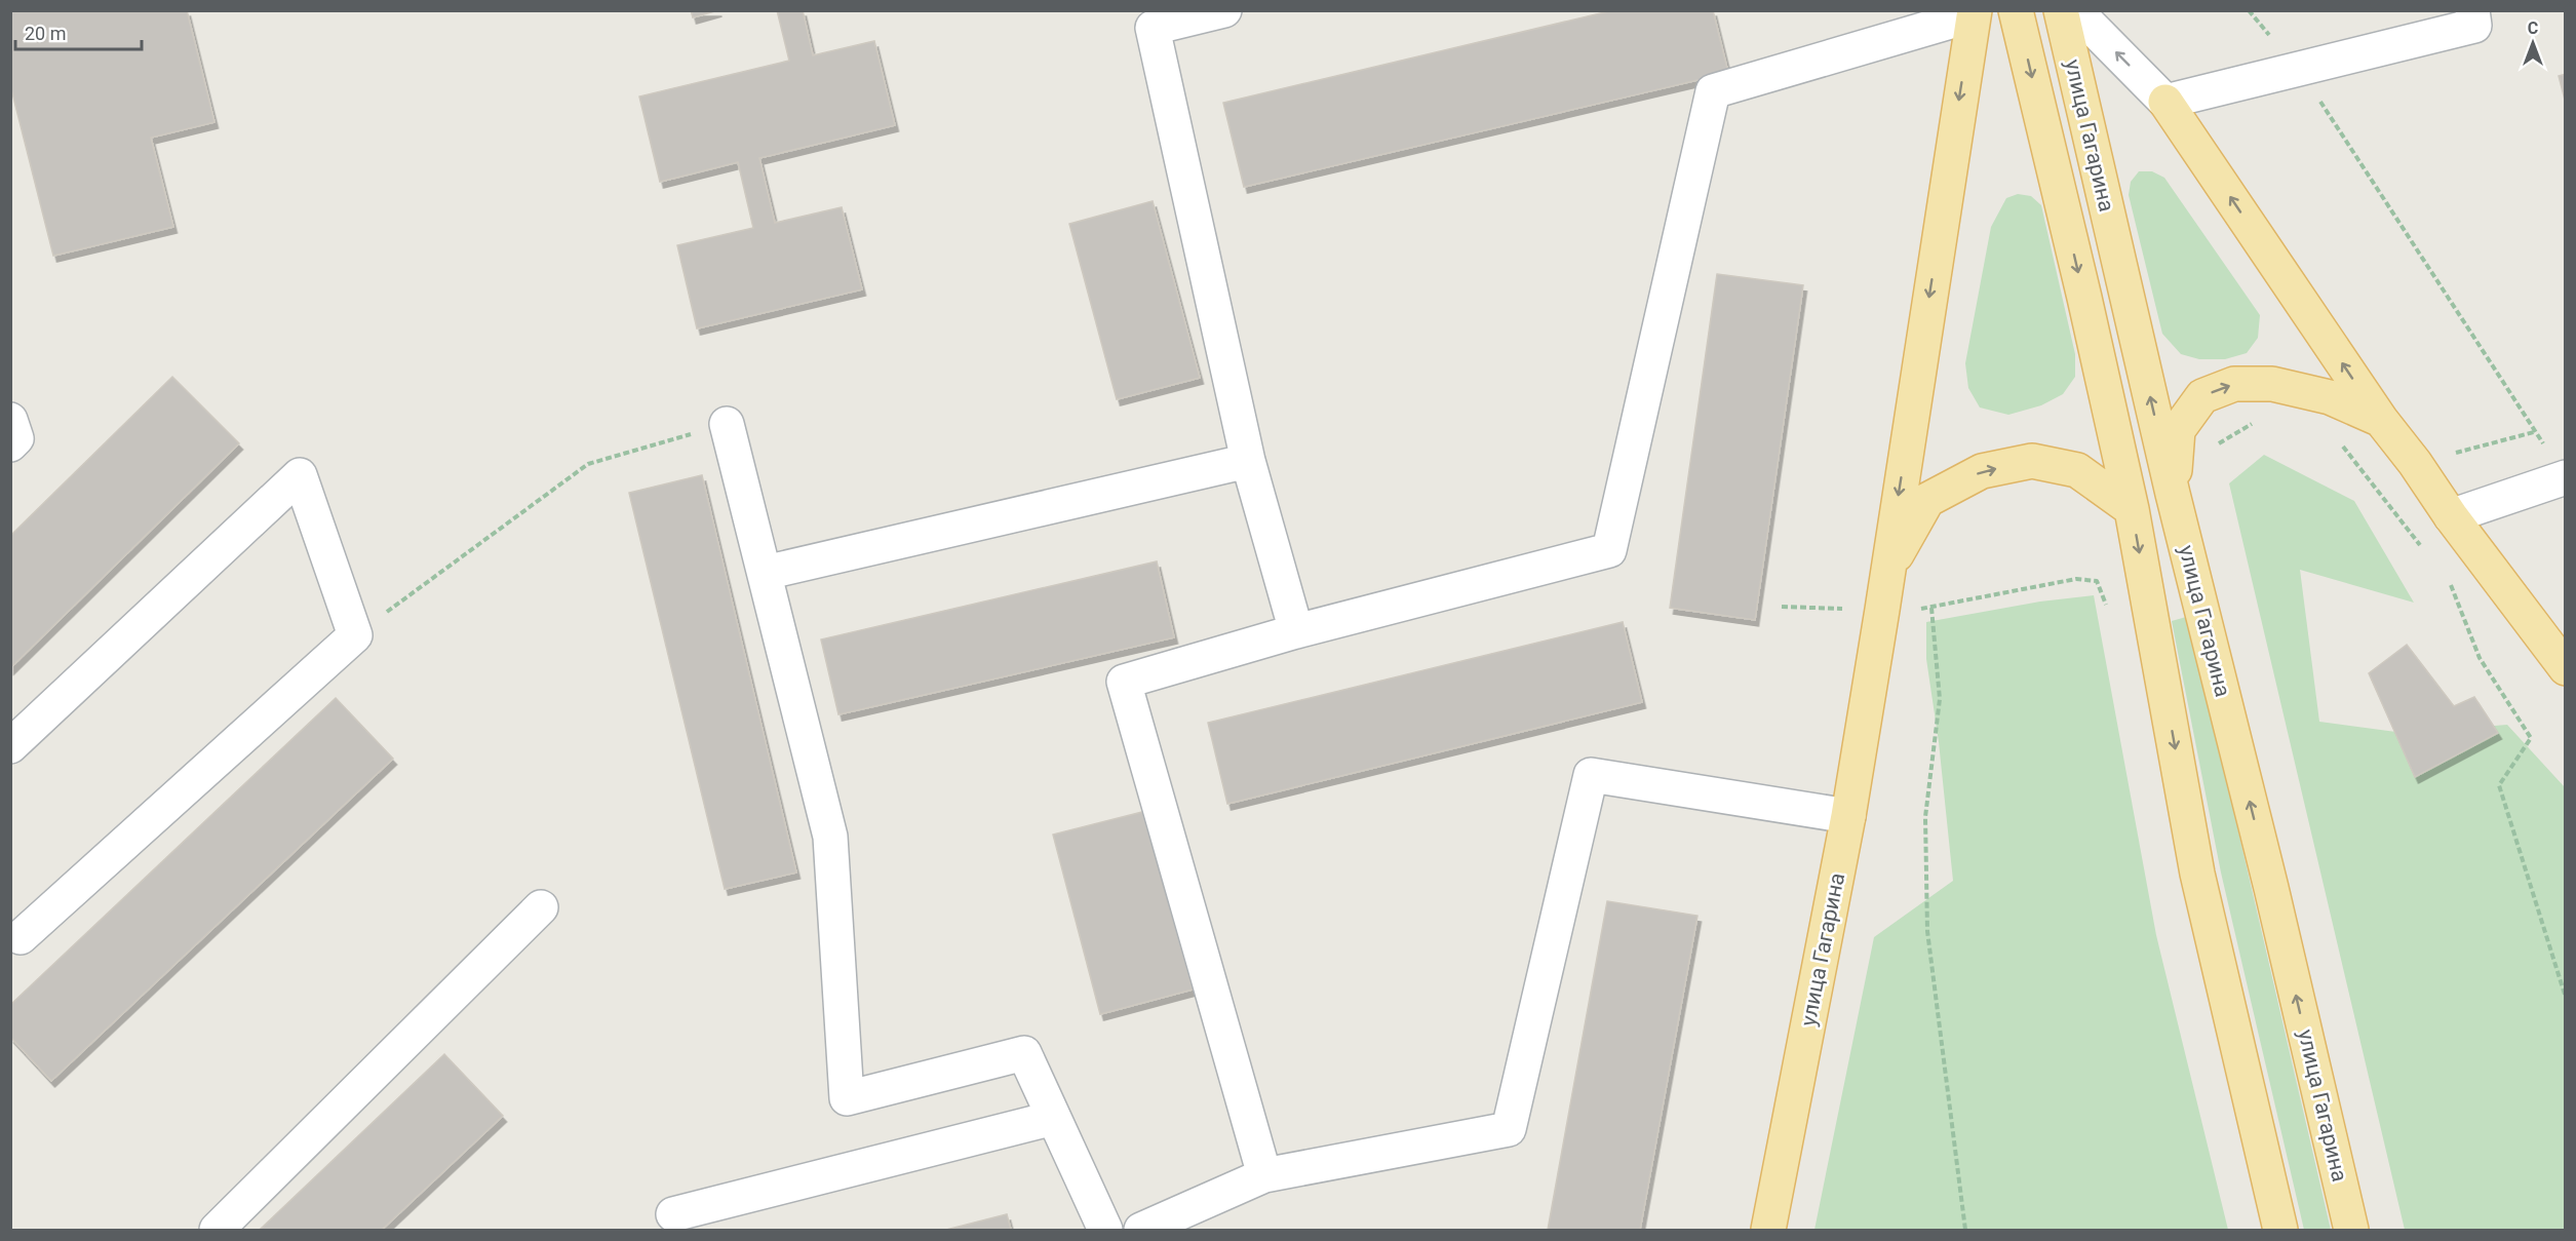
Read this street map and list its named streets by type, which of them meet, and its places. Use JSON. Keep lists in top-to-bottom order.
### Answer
{
  "streets": {
    "main road": ["улица Гагарина"]
  },
  "scale_bar": "20 m",
  "north": "top"
}
